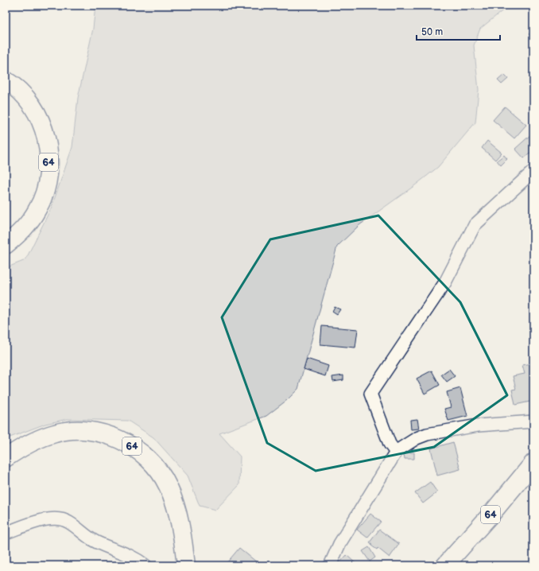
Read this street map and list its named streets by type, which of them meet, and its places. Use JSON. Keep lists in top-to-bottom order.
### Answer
{
  "streets": {
    "main road": ["64"]
  },
  "scale_bar": "50 m"
}
